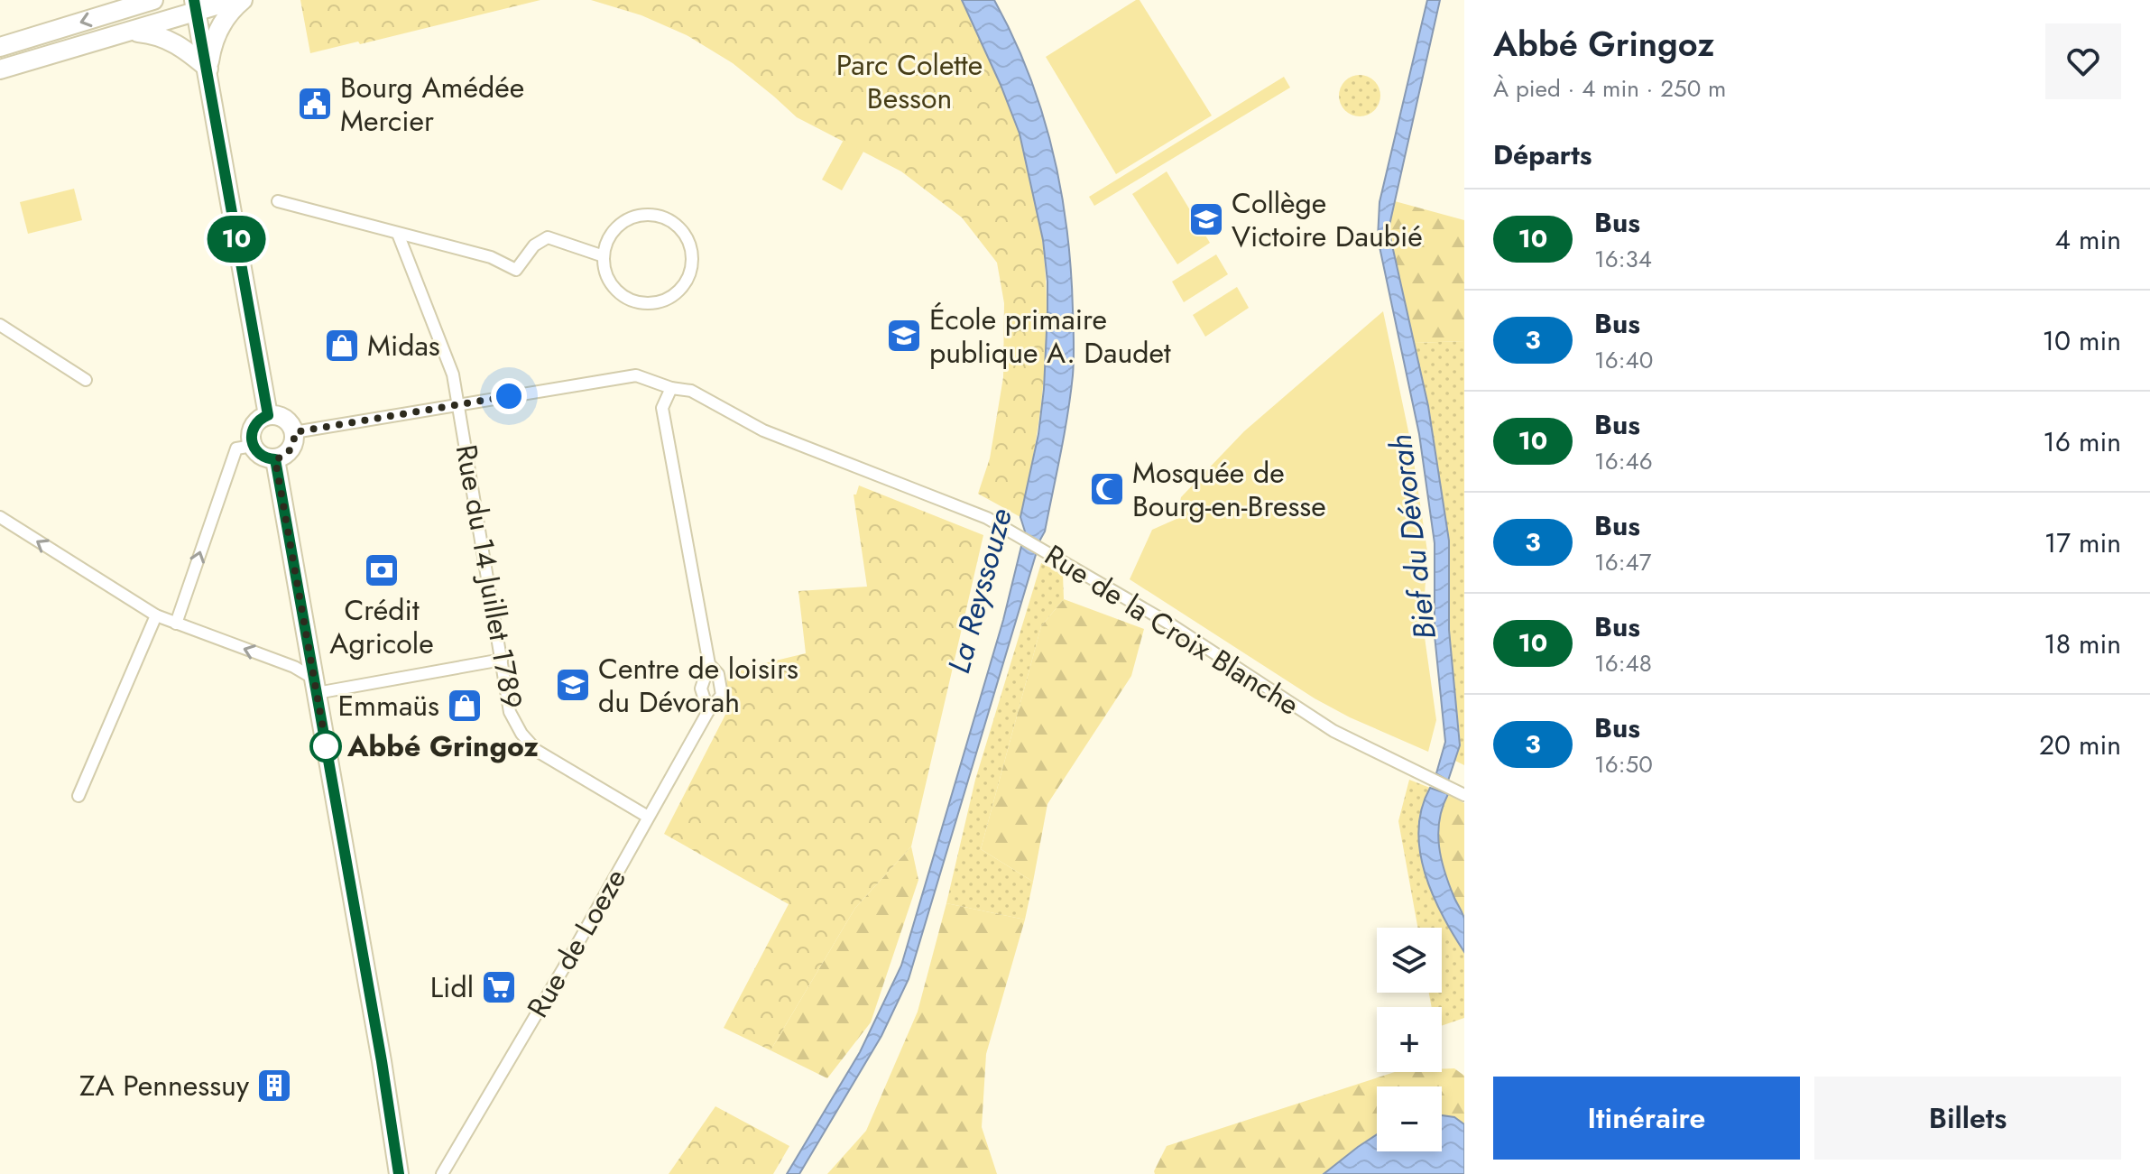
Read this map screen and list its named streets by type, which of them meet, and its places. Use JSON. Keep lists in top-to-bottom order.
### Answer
{
  "streets": {
    "street": ["Rue du 14 Juillet 1789", "Rue de la Croix Blanche", "Rue de Loeze"]
  },
  "crossings": [
    ["Rue du 14 Juillet 1789", "Rue de la Croix Blanche"],
    ["Rue du 14 Juillet 1789", "Rue de Loeze"],
    ["Rue de la Croix Blanche", "Rue de Loeze"]
  ],
  "water": ["Bief du Dévorah", "La Reyssouze"],
  "parks": ["Parc Colette Besson"],
  "places": {
    "public building": ["Bourg Amédée Mercier"],
    "school or university": ["Collège Victoire Daubié", "École primaire publique A. Daudet", "Centre de loisirs du Dévorah"],
    "shop": ["Midas", "Emmaüs"],
    "mosque": ["Mosquée de Bourg-en-Bresse"],
    "bank": ["Crédit Agricole"],
    "other": ["Abbé Gringoz"],
    "supermarket": ["Lidl"],
    "building": ["ZA Pennessuy"]
  },
  "lines": ["bus line 10"],
  "page": {
    "on_map": "10",
    "heading": [
      ["Abbé Gringoz", "À pied · 4 min · 250 m"],
      "Départs"
    ],
    "list": [
      {
        "mark": "10",
        "name": "Bus",
        "note": "16:34",
        "value": "4 min"
      },
      {
        "mark": "3",
        "name": "Bus",
        "note": "16:40",
        "value": "10 min"
      },
      {
        "mark": "10",
        "name": "Bus",
        "note": "16:46",
        "value": "16 min"
      },
      {
        "mark": "3",
        "name": "Bus",
        "note": "16:47",
        "value": "17 min"
      },
      {
        "mark": "10",
        "name": "Bus",
        "note": "16:48",
        "value": "18 min"
      },
      {
        "mark": "3",
        "name": "Bus",
        "note": "16:50",
        "value": "20 min"
      }
    ],
    "map_buttons": ["+", "−"],
    "buttons": ["Itinéraire", "Billets"]
  }
}
